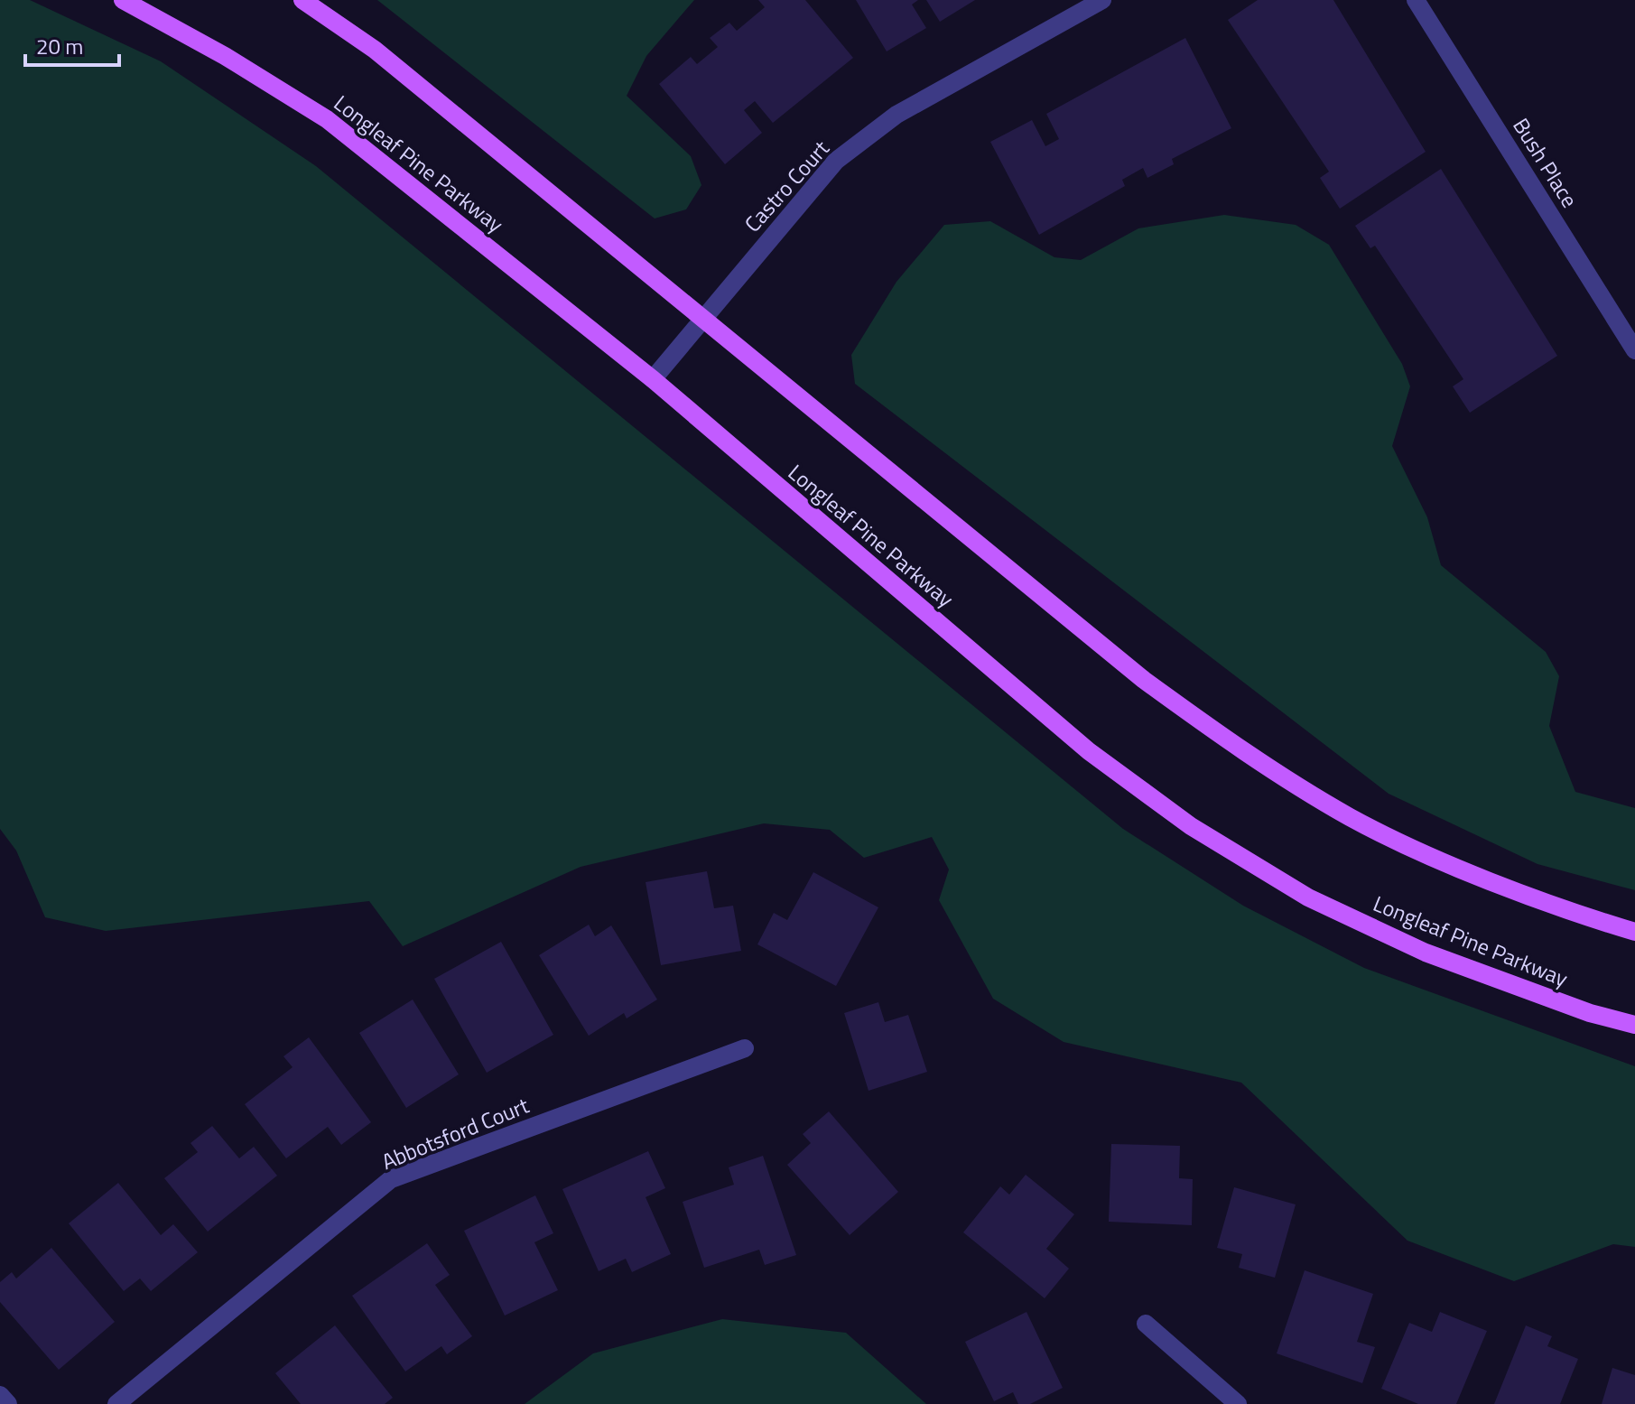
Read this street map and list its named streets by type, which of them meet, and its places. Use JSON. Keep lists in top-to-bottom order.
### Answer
{
  "streets": {
    "main road": ["Longleaf Pine Parkway"],
    "street": ["Bush Place", "Castro Court", "Abbotsford Court"]
  },
  "crossings": [
    ["Longleaf Pine Parkway", "Castro Court"]
  ],
  "scale_bar": "20 m"
}
